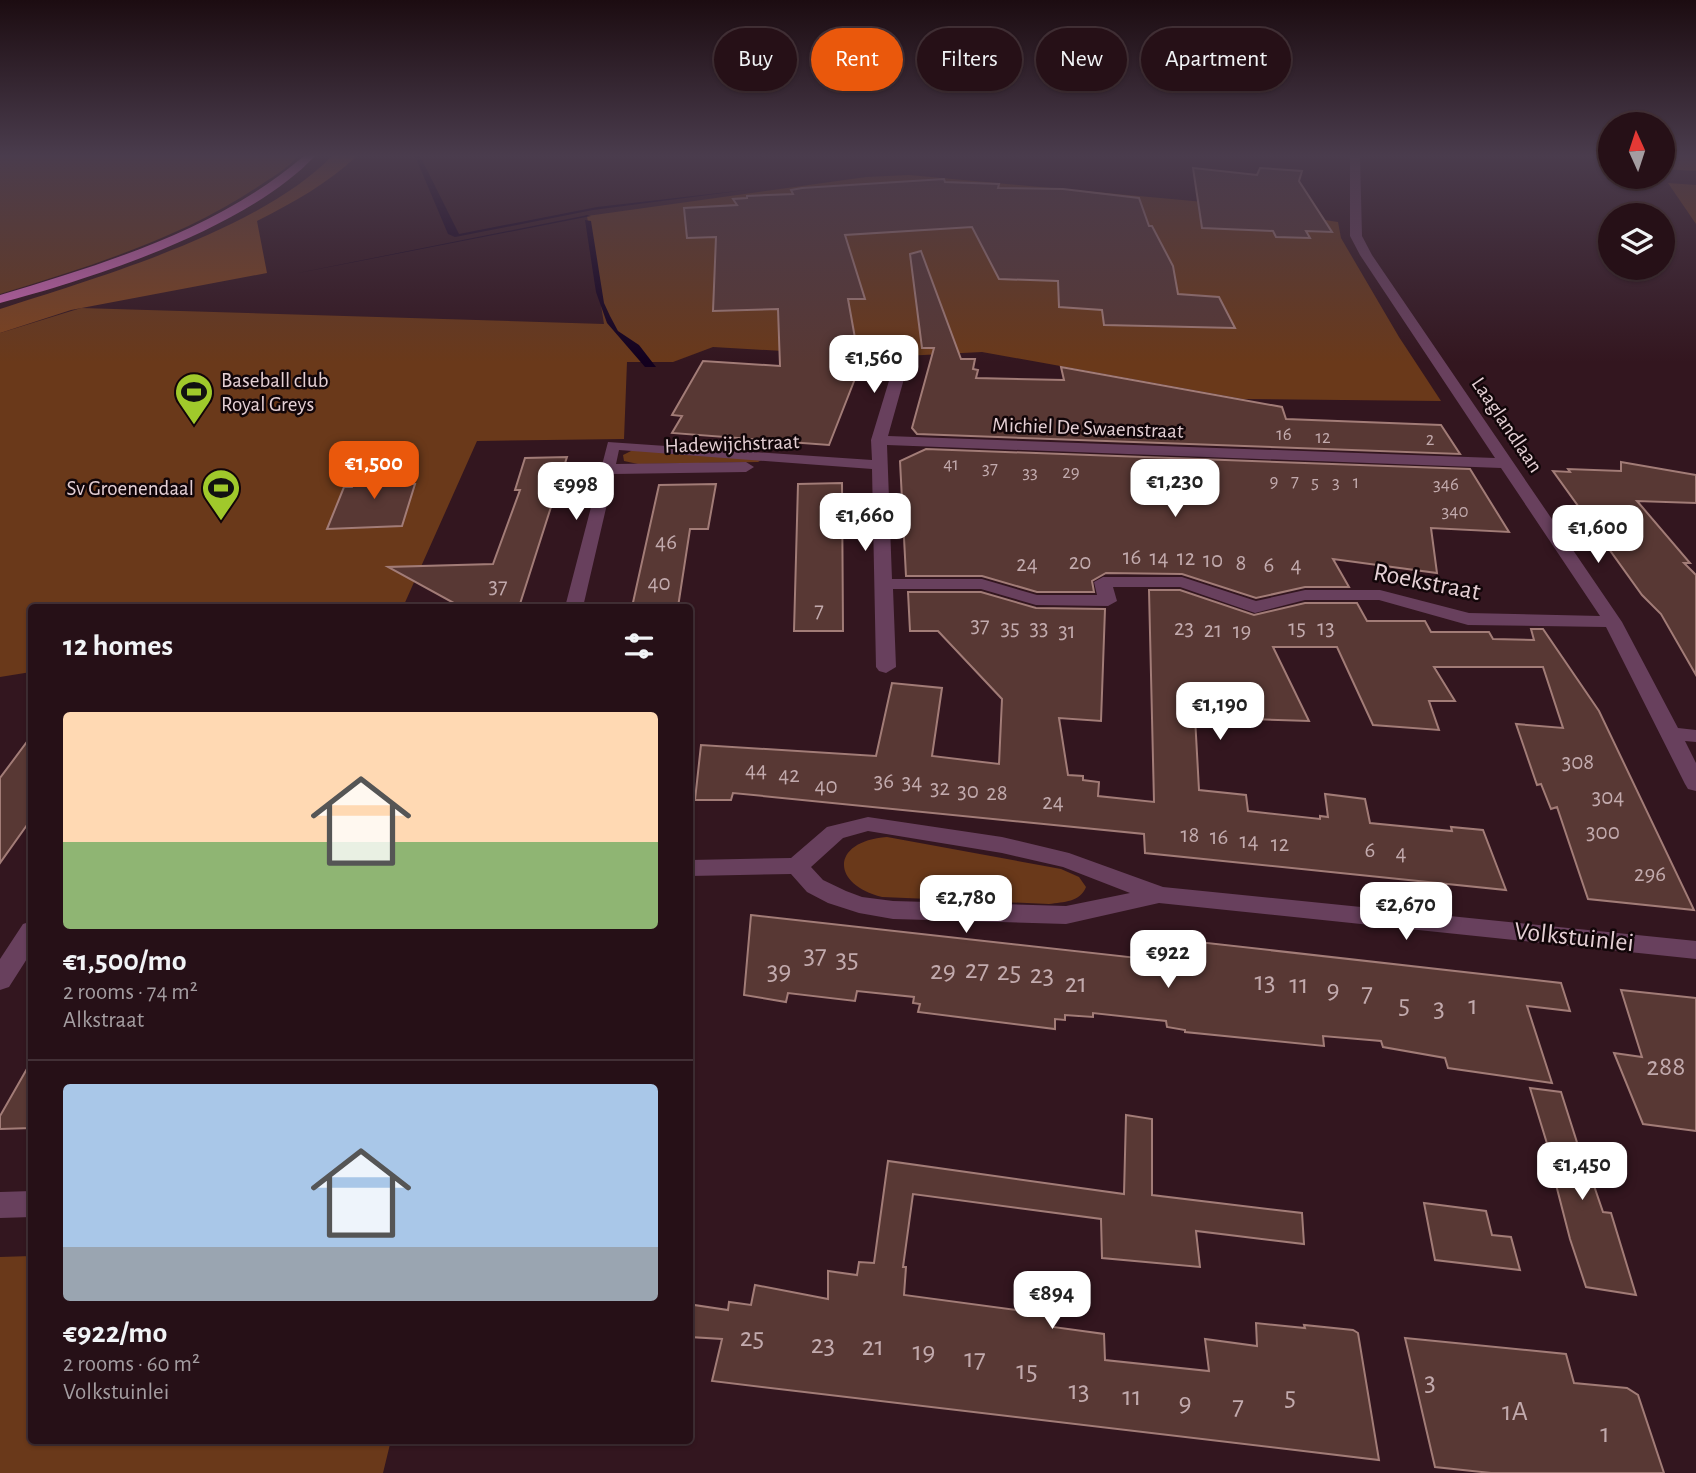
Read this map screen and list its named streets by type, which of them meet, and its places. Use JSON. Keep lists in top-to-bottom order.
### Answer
{
  "streets": {
    "street": [
      "Laaglandlaan",
      "Michiel De Swaenstraat",
      "Hadewijchstraat",
      "Roekstraat",
      "Volkstuinlei"
    ]
  },
  "crossings": [
    ["Laaglandlaan", "Michiel De Swaenstraat"],
    ["Laaglandlaan", "Roekstraat"]
  ],
  "places": {
    "sports": ["Baseball club Royal Greys", "Sv Groenendaal"]
  },
  "house_numbers": [
    "16",
    "12",
    "2",
    "41",
    "37",
    "33",
    "29",
    "9",
    "7",
    "5",
    "3",
    "1",
    "346",
    "340",
    "46",
    "16",
    "14",
    "12",
    "10",
    "20",
    "8",
    "24",
    "6",
    "4",
    "40",
    "37",
    "7",
    "37",
    "35",
    "33",
    "23",
    "15",
    "13",
    "21",
    "31",
    "19",
    "308",
    "44",
    "42",
    "36",
    "34",
    "40",
    "32",
    "30",
    "28",
    "304",
    "24",
    "300",
    "18",
    "16",
    "14",
    "12",
    "6",
    "4",
    "296",
    "37",
    "35",
    "27",
    "39",
    "29",
    "25",
    "23",
    "13",
    "21",
    "11",
    "9",
    "7",
    "5",
    "1",
    "3",
    "288",
    "25",
    "23",
    "21",
    "19",
    "17",
    "15",
    "3",
    "13",
    "11",
    "5",
    "9",
    "7",
    "1A",
    "1"
  ],
  "north": "top",
  "page": {
    "chip": [
      "Buy",
      "Rent",
      "Filters",
      "New",
      "Apartment"
    ],
    "price": [
      "€1,560",
      "€1,500",
      "€1,230",
      "€998",
      "€1,660",
      "€1,600",
      "€1,190",
      "€2,780",
      "€2,670",
      "€922",
      "€1,450",
      "€894"
    ],
    "heading": "12 homes",
    "list": [
      {
        "name": "€1,500/mo",
        "note": "2 rooms · 74 m² · Alkstraat"
      },
      {
        "name": "€922/mo",
        "note": "2 rooms · 60 m² · Volkstuinlei"
      }
    ]
  }
}
